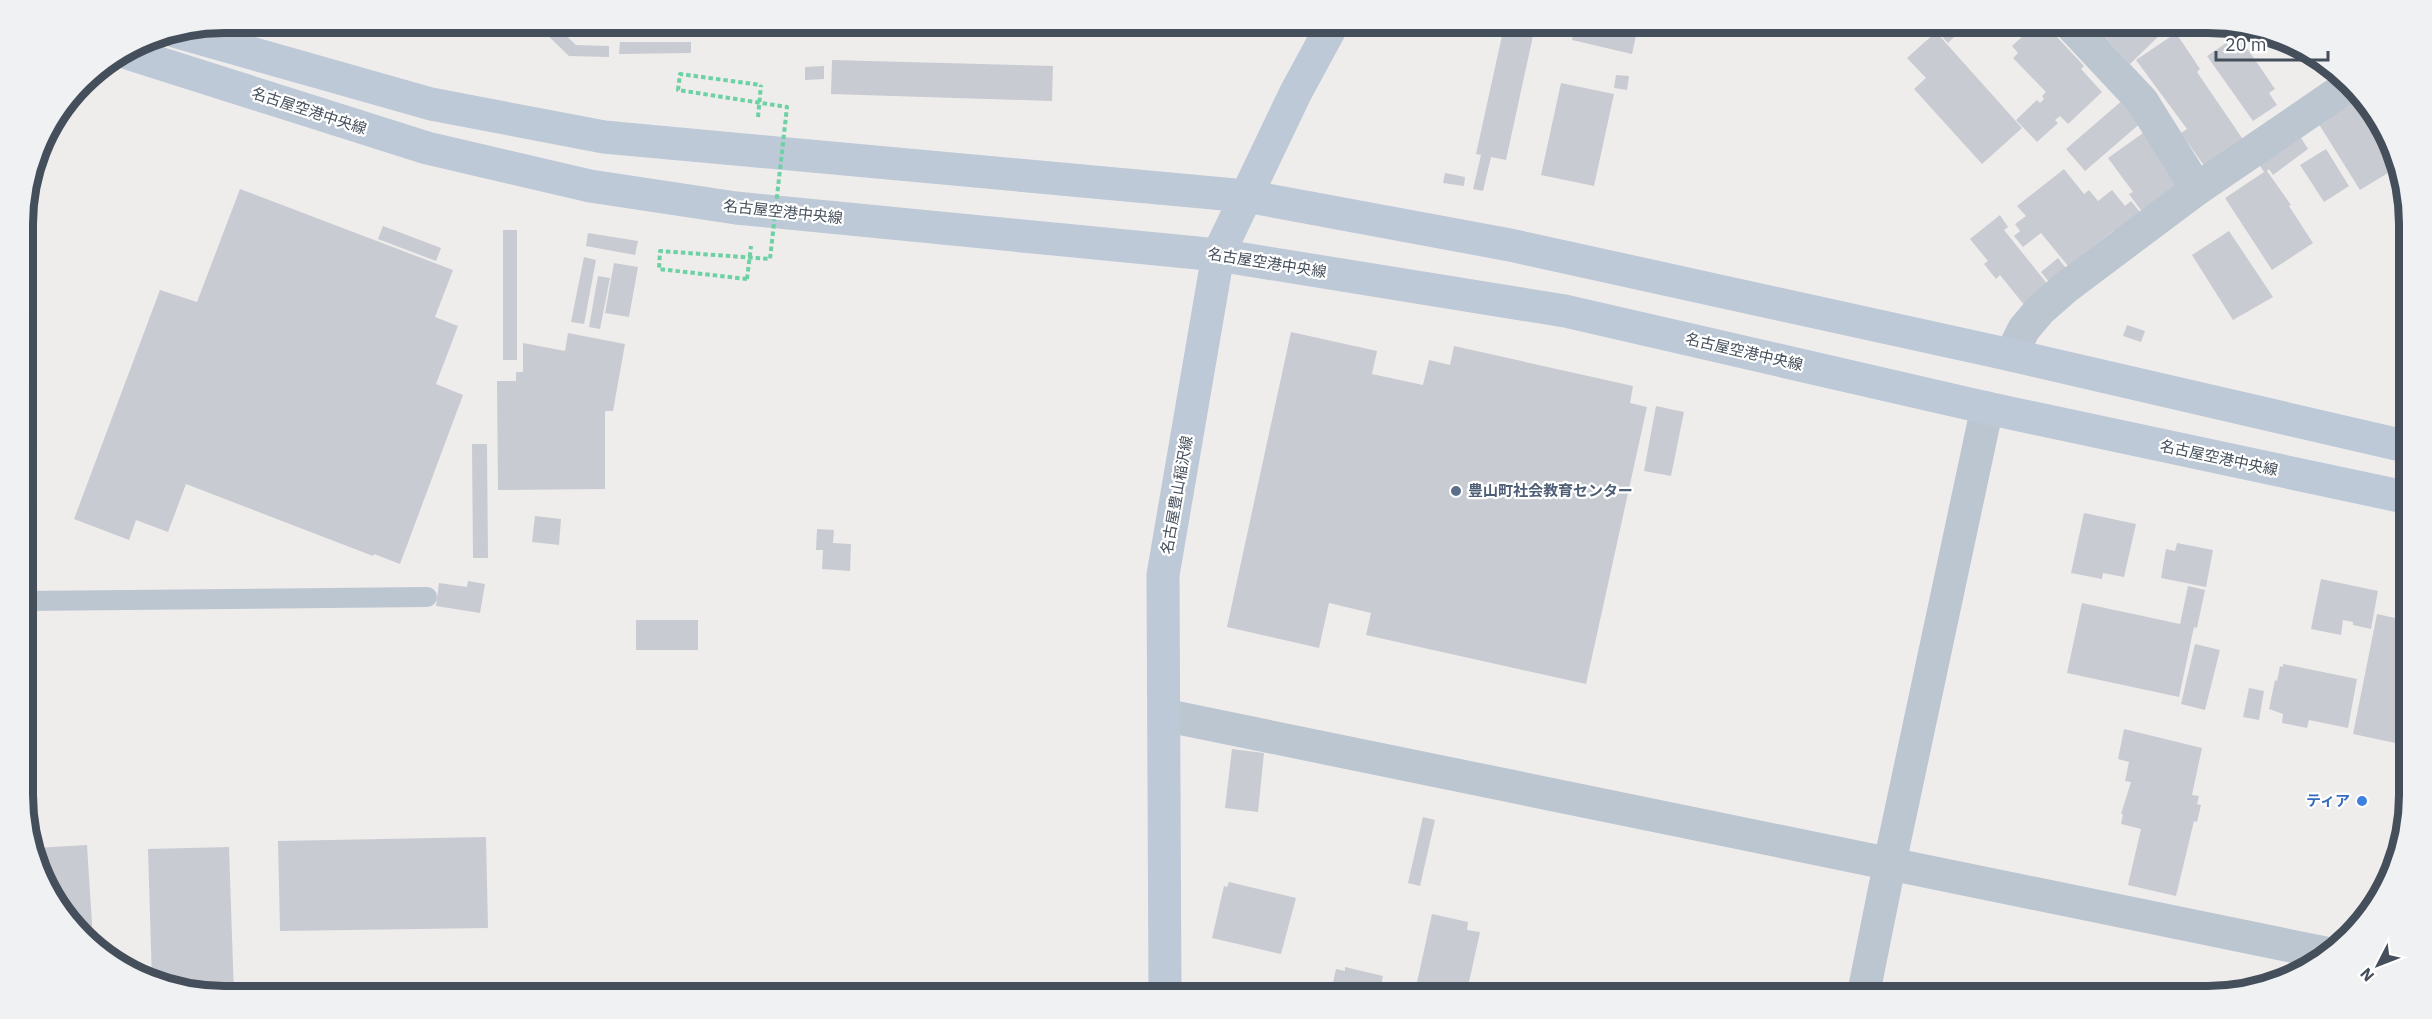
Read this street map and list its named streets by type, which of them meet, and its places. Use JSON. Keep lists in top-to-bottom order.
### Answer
{
  "streets": {
    "main road": ["名古屋空港中央線", "名古屋豊山稲沢線"]
  },
  "crossings": [
    ["名古屋空港中央線", "名古屋豊山稲沢線"]
  ],
  "places": ["豊山町社会教育センター", "ティア"],
  "scale_bar": "20 m",
  "north": "bottom left"
}
